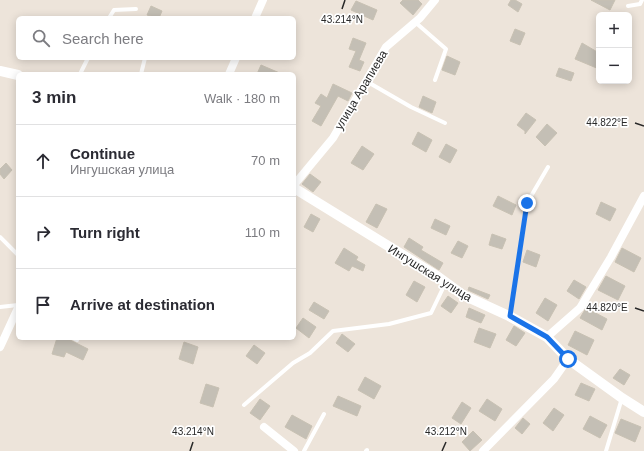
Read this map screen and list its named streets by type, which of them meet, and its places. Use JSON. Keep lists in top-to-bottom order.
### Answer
{
  "streets": {
    "street": ["улица Арапиева", "Ингушская улица"]
  },
  "page": {
    "map_buttons": ["+", "−"],
    "search": "Search here",
    "heading": ["3 min", "Walk · 180 m"],
    "list": [
      ["Continue", "Ингушская улица", "70 m"],
      ["Turn right", "110 m"],
      "Arrive at destination"
    ]
  },
  "coordinates": [
    "43.214°N",
    "44.822°E",
    "44.820°E",
    "43.212°N"
  ]
}
